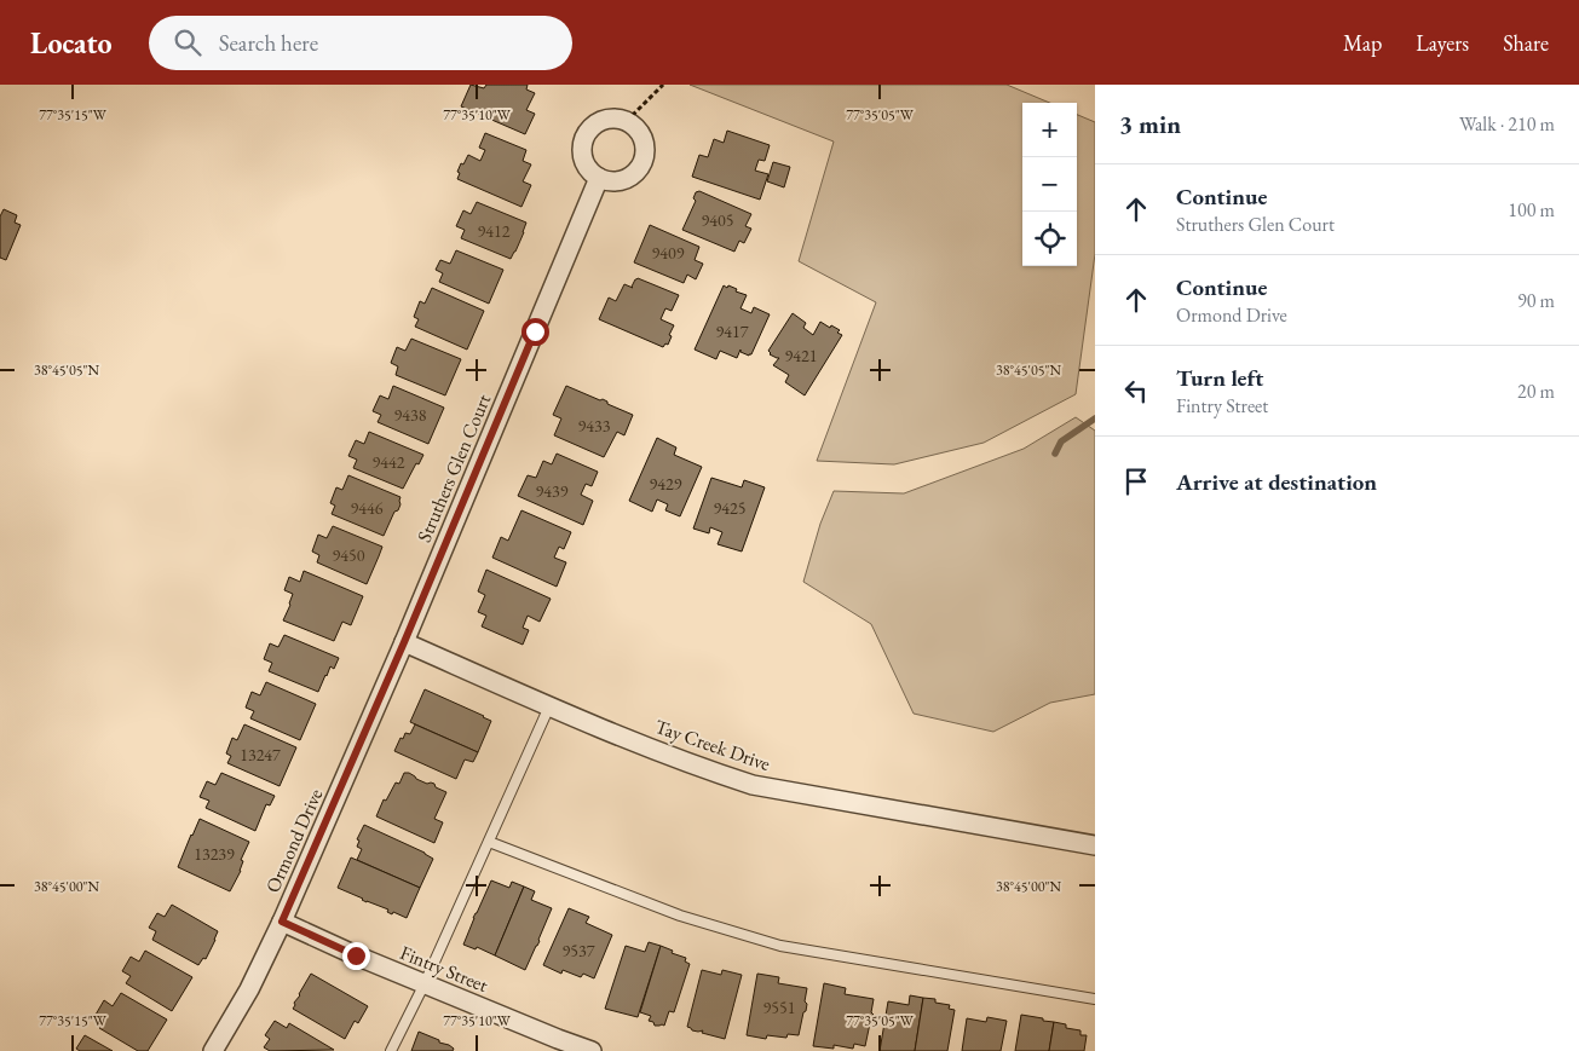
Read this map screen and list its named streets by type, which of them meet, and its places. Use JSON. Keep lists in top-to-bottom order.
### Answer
{
  "streets": {
    "street": [
      "Struthers Glen Court",
      "Tay Creek Drive",
      "Ormond Drive",
      "Fintry Street"
    ]
  },
  "crossings": [
    ["Struthers Glen Court", "Tay Creek Drive"],
    ["Struthers Glen Court", "Ormond Drive"],
    ["Tay Creek Drive", "Ormond Drive"],
    ["Ormond Drive", "Fintry Street"]
  ],
  "house_numbers": [
    "9405",
    "9412",
    "9409",
    "9417",
    "9421",
    "9438",
    "9433",
    "9442",
    "9429",
    "9439",
    "9446",
    "9425",
    "9450",
    "13247",
    "13239",
    "9537",
    "9551"
  ],
  "page": {
    "header": "Locato",
    "search": "Search here",
    "nav": ["Map", "Layers", "Share"],
    "heading": ["3 min", "Walk · 210 m"],
    "map_buttons": ["+", "−"],
    "list": [
      ["Continue", "Struthers Glen Court", "100 m"],
      ["Continue", "Ormond Drive", "90 m"],
      ["Turn left", "Fintry Street", "20 m"],
      "Arrive at destination"
    ]
  },
  "coordinates": [
    "77°35'15\"W",
    "77°35'10\"W",
    "77°35'05\"W",
    "38°45'05\"N",
    "38°45'00\"N"
  ]
}
